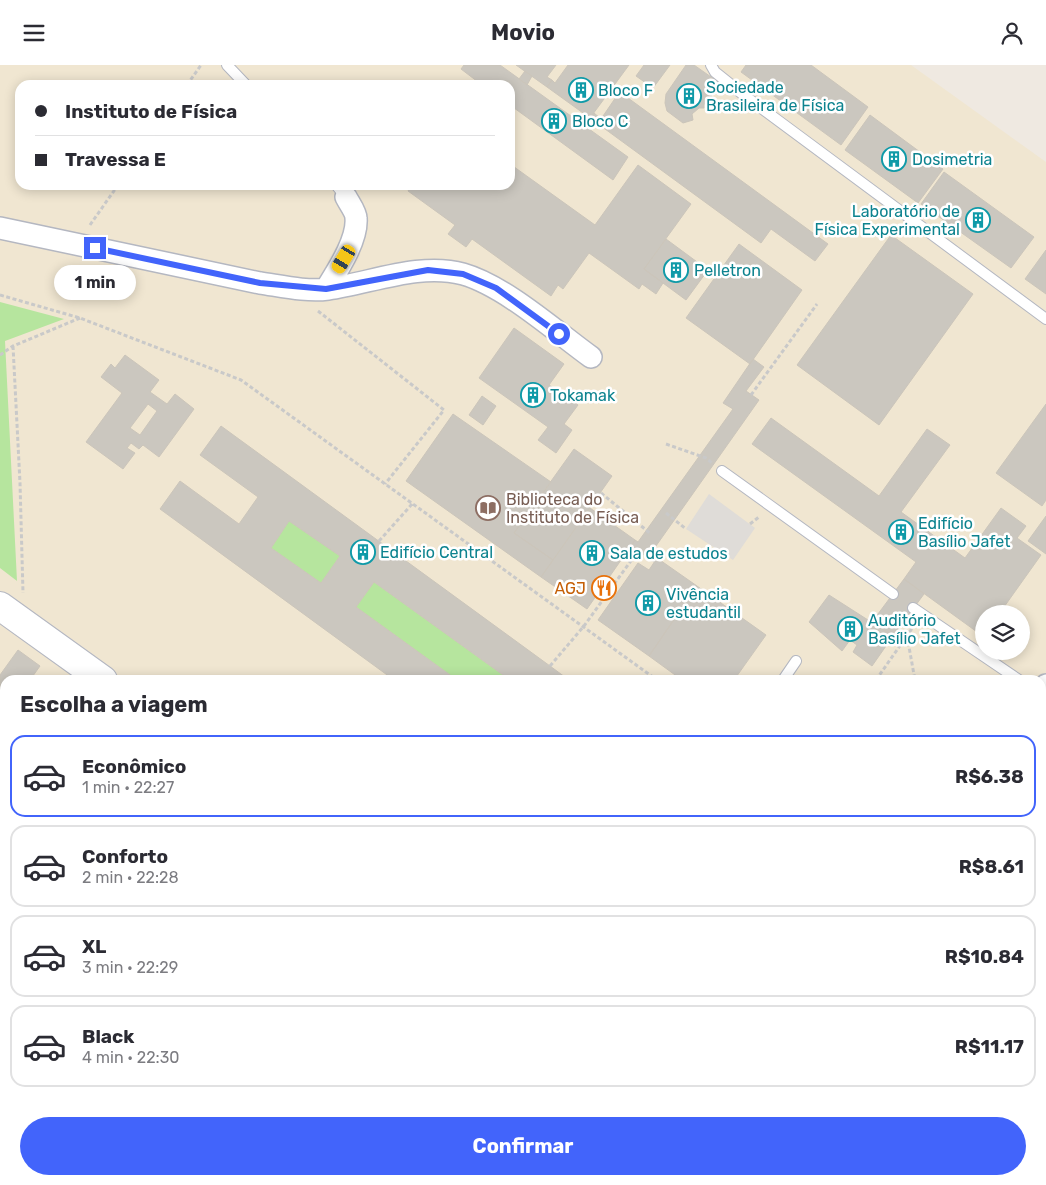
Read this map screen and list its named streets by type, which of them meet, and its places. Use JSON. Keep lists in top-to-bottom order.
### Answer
{
  "places": {
    "building": [
      "Bloco F",
      "Sociedade Brasileira de Física",
      "Bloco C",
      "Dosimetria",
      "Laboratório de Física Experimental",
      "Pelletron",
      "Tokamak",
      "Edifício Basílio Jafet",
      "Edifício Central",
      "Sala de estudos",
      "Vivência estudantil",
      "Auditório Basílio Jafet"
    ],
    "library": ["Biblioteca do Instituto de Física"],
    "restaurant": ["AGJ"]
  },
  "page": {
    "header": "Movio",
    "banner": ["Instituto de Física", "Travessa E"],
    "bubble": "1 min",
    "heading": "Escolha a viagem",
    "list": [
      {
        "name": "Econômico",
        "note": "1 min · 22:27",
        "value": "R$6.38"
      },
      {
        "name": "Conforto",
        "note": "2 min · 22:28",
        "value": "R$8.61"
      },
      {
        "name": "XL",
        "note": "3 min · 22:29",
        "value": "R$10.84"
      },
      {
        "name": "Black",
        "note": "4 min · 22:30",
        "value": "R$11.17"
      }
    ],
    "buttons": "Confirmar"
  }
}
